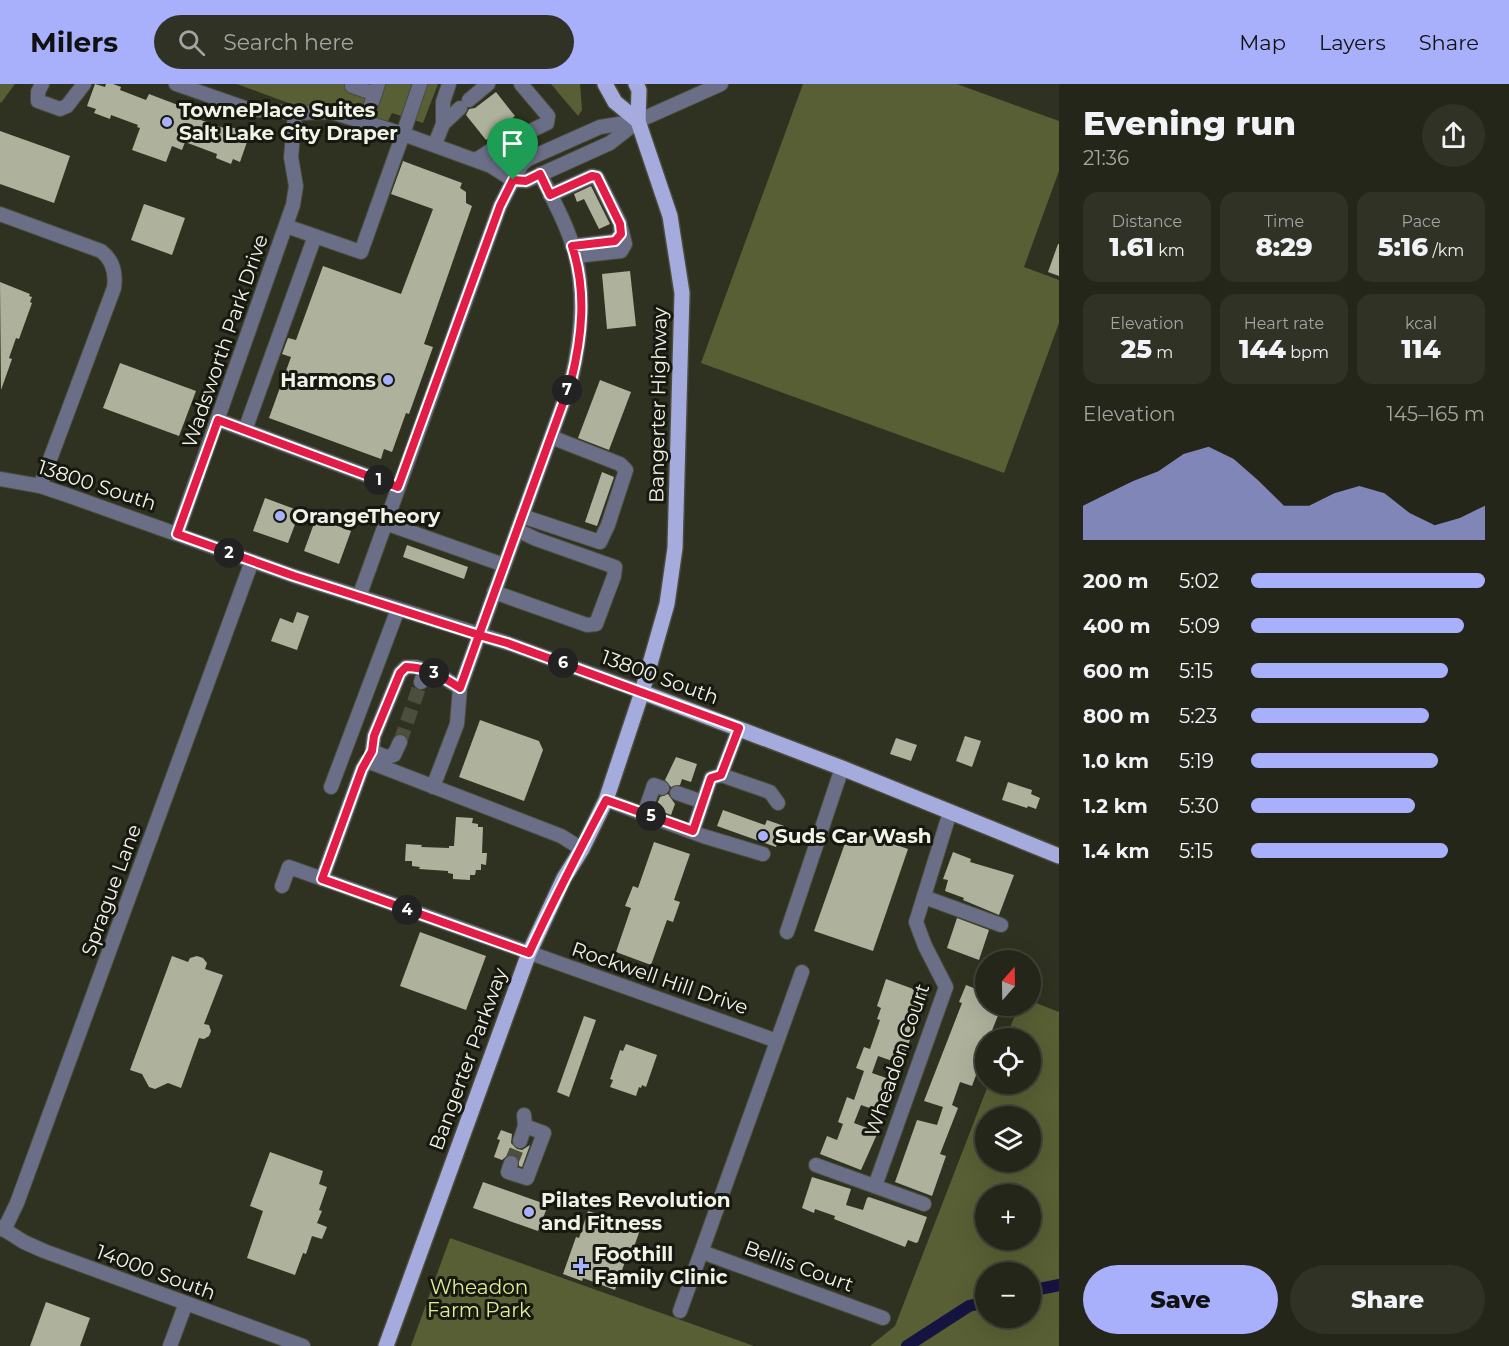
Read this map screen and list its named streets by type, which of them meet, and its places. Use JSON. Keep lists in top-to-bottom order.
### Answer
{
  "streets": {
    "main road": ["Bangerter Highway", "13800 South", "Bangerter Parkway"],
    "street": [
      "Wadsworth Park Drive",
      "Sprague Lane",
      "Rockwell Hill Drive",
      "Wheadon Court",
      "Bellis Court",
      "14000 South"
    ]
  },
  "crossings": [
    ["Wadsworth Park Drive", "13800 South"],
    ["Bangerter Highway", "13800 South"],
    ["Bangerter Highway", "Bangerter Parkway"],
    ["13800 South", "Sprague Lane"],
    ["13800 South", "Bangerter Parkway"],
    ["13800 South", "Wheadon Court"],
    ["Sprague Lane", "14000 South"],
    ["Rockwell Hill Drive", "Bangerter Parkway"]
  ],
  "parks": ["Wheadon Farm Park"],
  "places": {
    "other": [
      "TownePlace Suites Salt Lake City Draper",
      "Harmons",
      "OrangeTheory",
      "Suds Car Wash",
      "Pilates Revolution and Fitness"
    ],
    "health": ["Foothill Family Clinic"]
  },
  "north": "top",
  "page": {
    "header": "Milers",
    "search": "Search here",
    "nav": ["Map", "Layers", "Share"],
    "heading": ["Evening run", "21:36"],
    "stats": [
      ["Distance", "1.61 km"],
      ["Time", "8:29"],
      ["Pace", "5:16 /km"],
      ["Elevation", "25 m"],
      ["Heart rate", "144 bpm"],
      ["kcal", "114"]
    ],
    "pins": [
      "7",
      "1",
      "2",
      "6",
      "3",
      "5",
      "4"
    ],
    "chart": ["Elevation", "145–165 m"],
    "list": [
      {
        "name": "200 m",
        "note": "5:02"
      },
      {
        "name": "400 m",
        "note": "5:09"
      },
      {
        "name": "600 m",
        "note": "5:15"
      },
      {
        "name": "800 m",
        "note": "5:23"
      },
      {
        "name": "1.0 km",
        "note": "5:19"
      },
      {
        "name": "1.2 km",
        "note": "5:30"
      },
      {
        "name": "1.4 km",
        "note": "5:15"
      }
    ],
    "map_buttons": ["+", "−"],
    "buttons": ["Save", "Share"]
  }
}
